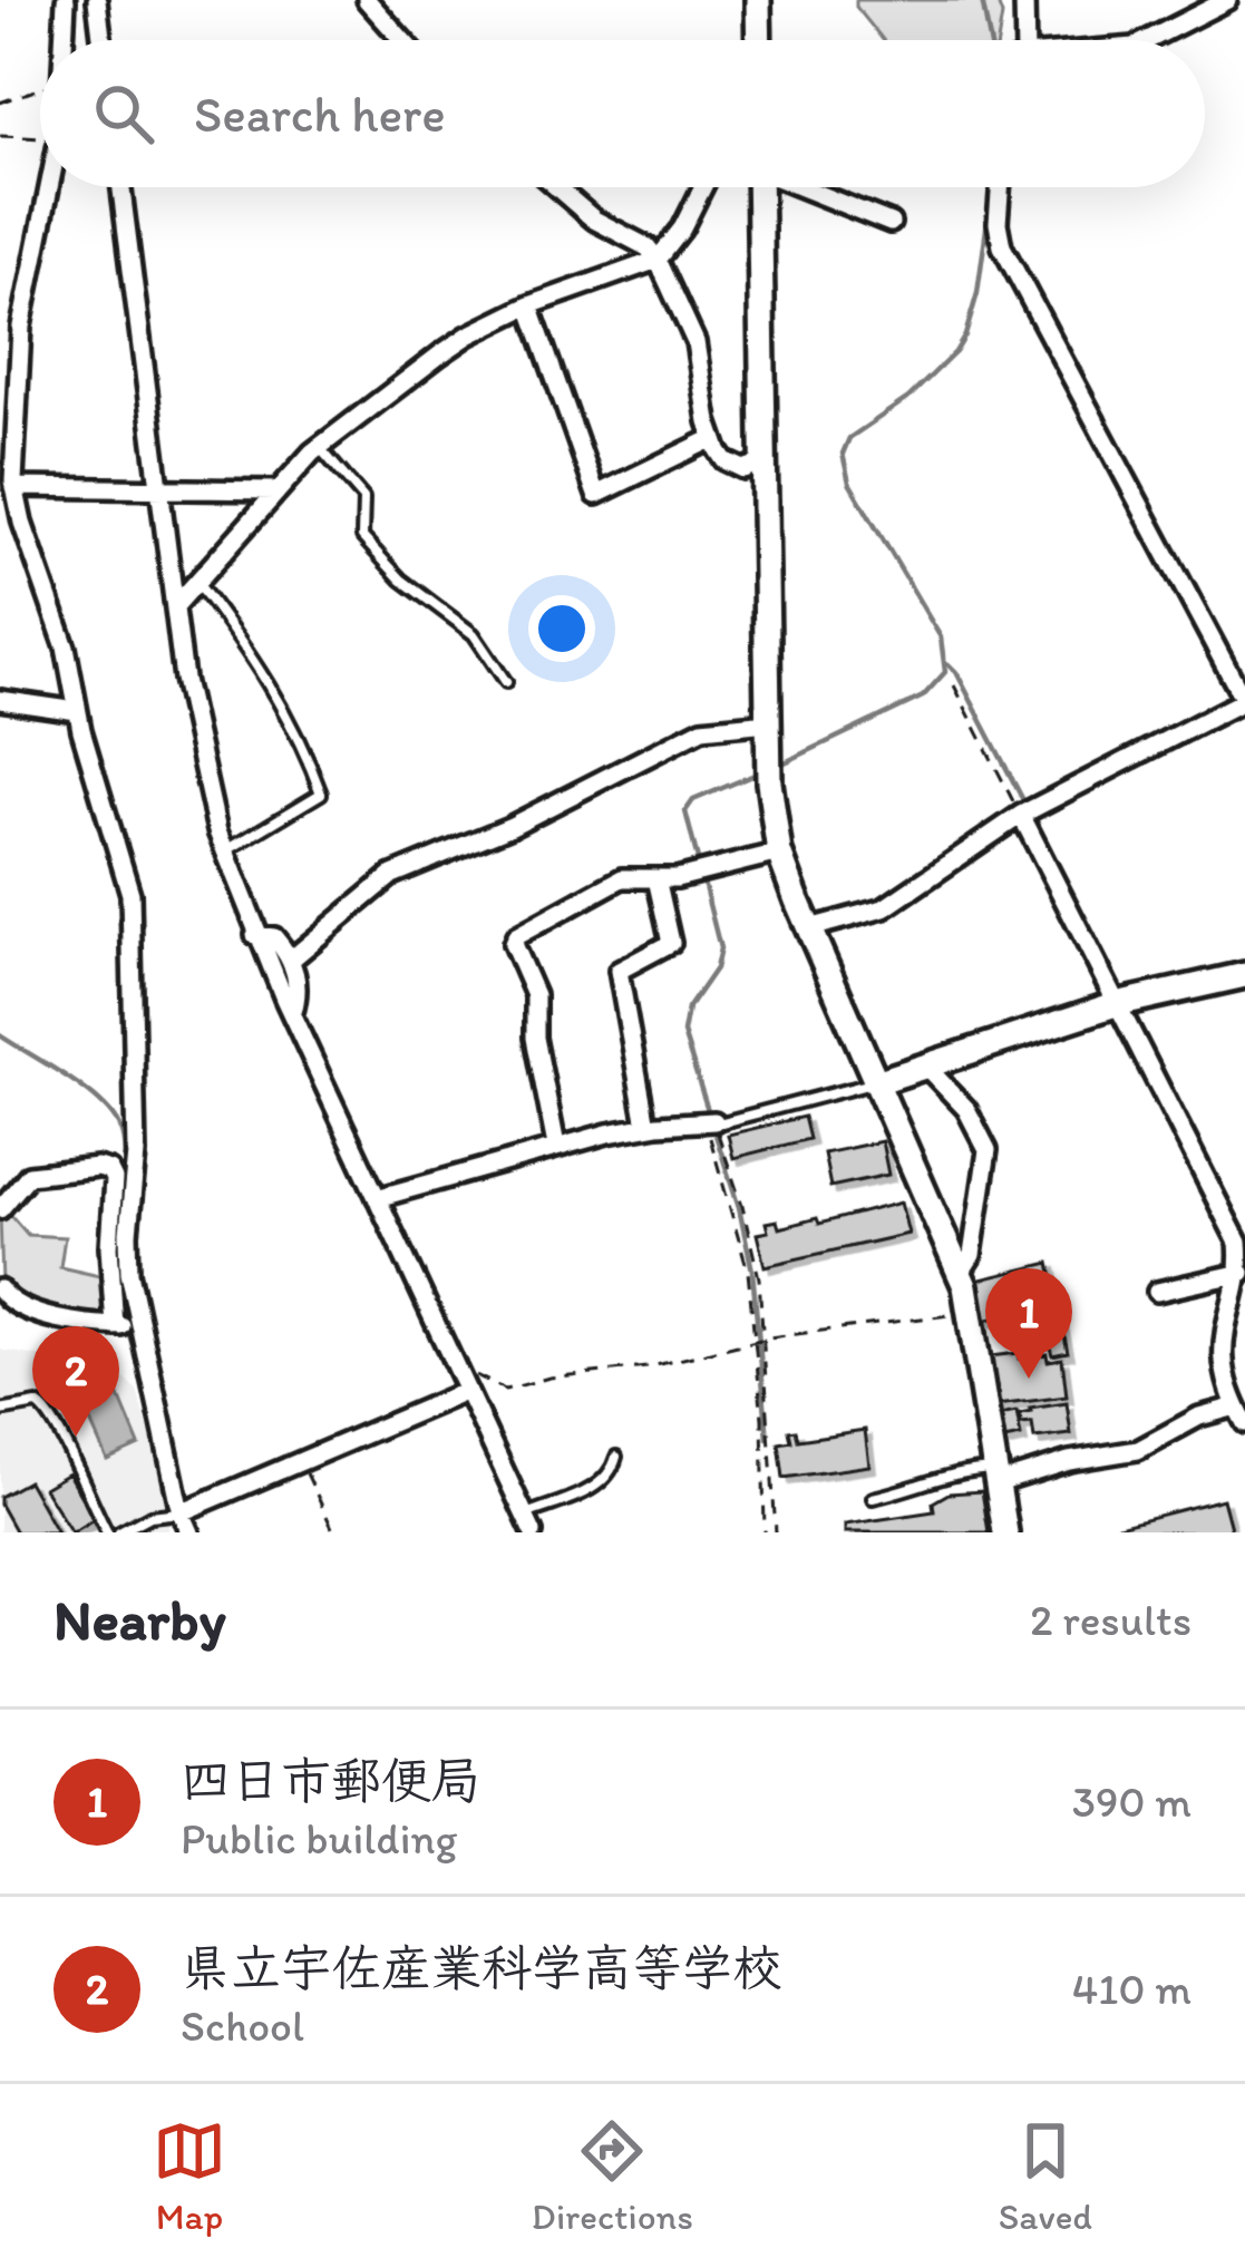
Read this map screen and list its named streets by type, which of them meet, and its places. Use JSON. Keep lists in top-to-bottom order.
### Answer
{
  "page": {
    "search": "Search here",
    "pins": ["1", "2"],
    "heading": ["Nearby", "2 results"],
    "list": [
      {
        "mark": "1",
        "name": "四日市郵便局",
        "note": "Public building",
        "value": "390 m"
      },
      {
        "mark": "2",
        "name": "県立宇佐産業科学高等学校",
        "note": "School",
        "value": "410 m"
      }
    ],
    "nav": ["Map", "Directions", "Saved"]
  }
}
